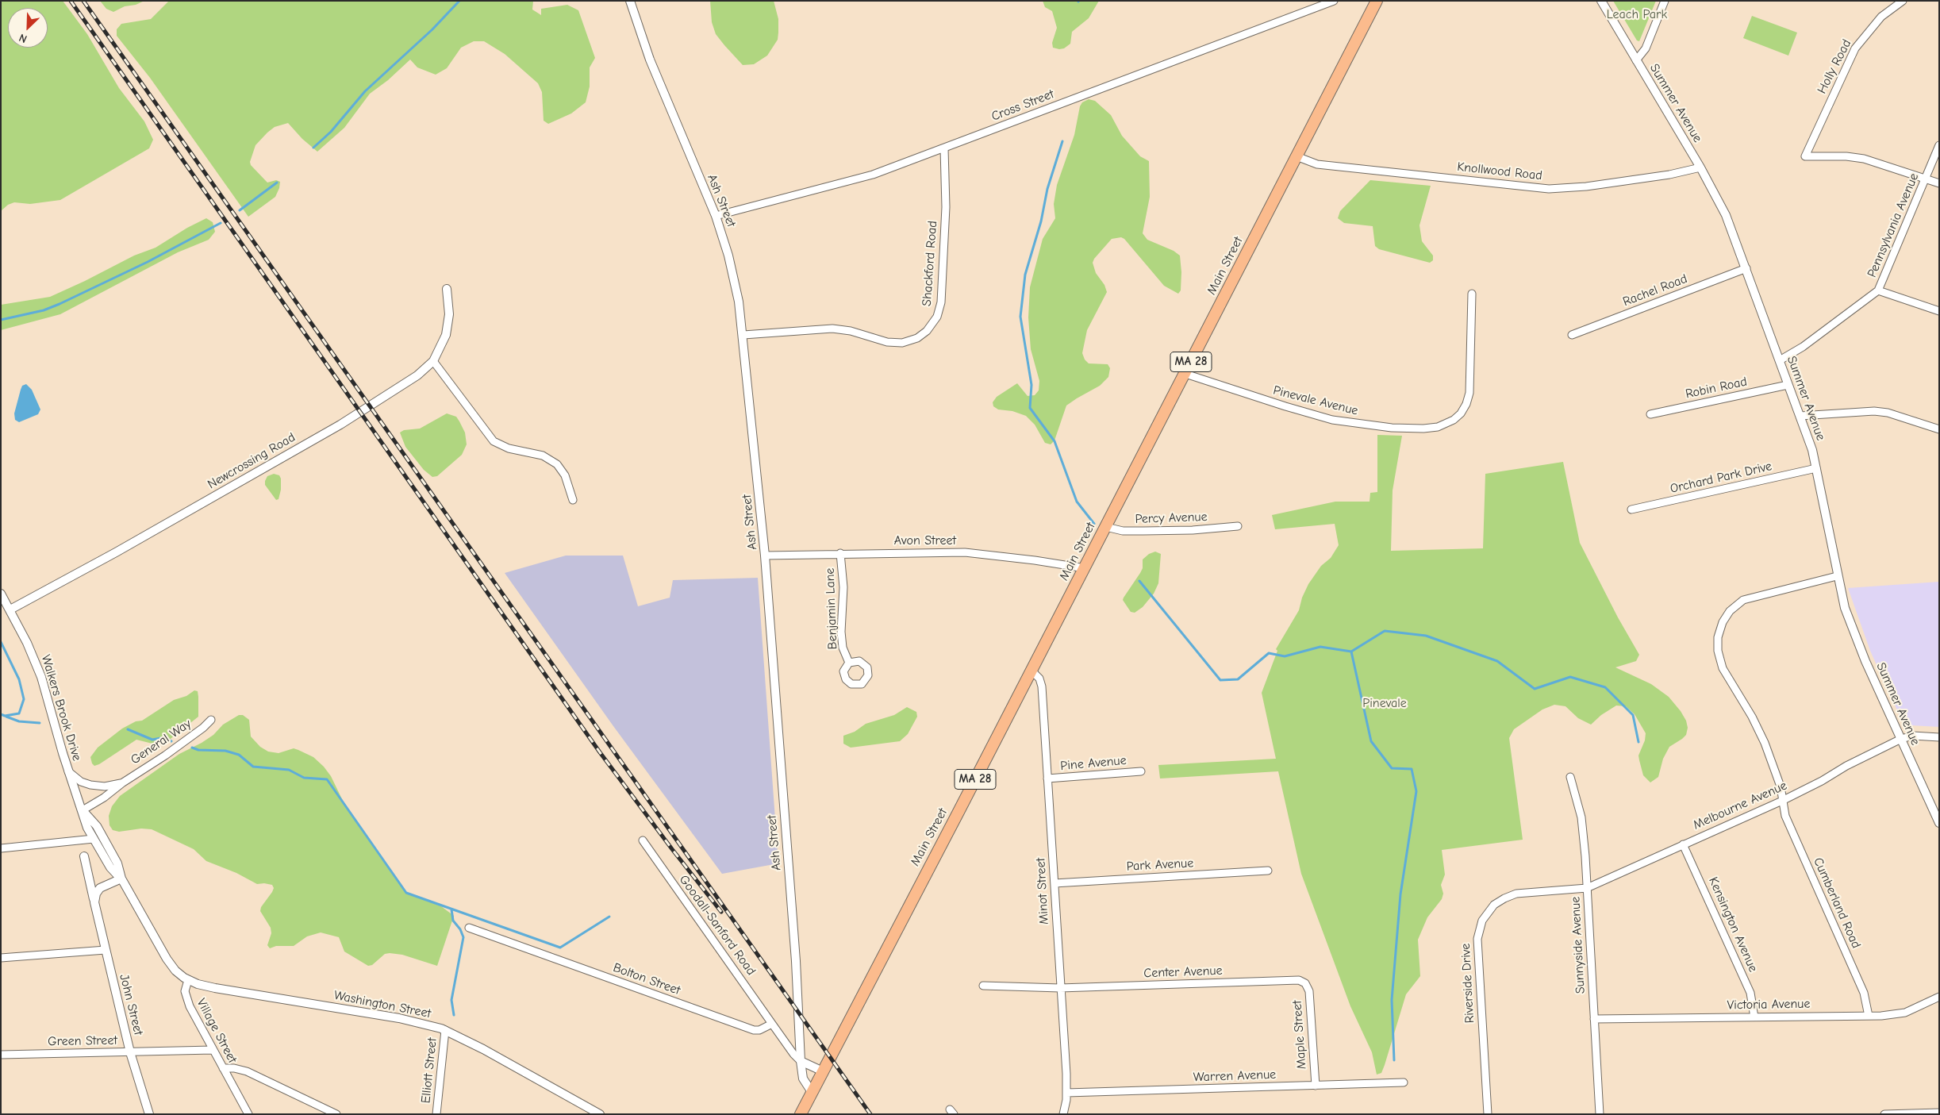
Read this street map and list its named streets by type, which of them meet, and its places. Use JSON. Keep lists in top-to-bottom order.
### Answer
{
  "streets": {
    "main road": ["Main Street", "MA 28"],
    "street": [
      "Holly Road",
      "Summer Avenue",
      "Cross Street",
      "Knollwood Road",
      "Ash Street",
      "Pennsylvania Avenue",
      "Shackford Road",
      "Rachel Road",
      "Robin Road",
      "Pinevale Avenue",
      "Newcrossing Road",
      "Orchard Park Drive",
      "Percy Avenue",
      "Avon Street",
      "Benjamin Lane",
      "Walkers Brook Drive",
      "General Way",
      "Pine Avenue",
      "Melbourne Avenue",
      "Park Avenue",
      "Minot Street",
      "Cumberland Road",
      "Kensington Avenue",
      "Goodall-Sanford Road",
      "Sunnyside Avenue",
      "Center Avenue",
      "Bolton Street",
      "Riverside Drive",
      "John Street",
      "Washington Street",
      "Victoria Avenue",
      "Village Street",
      "Maple Street",
      "Green Street",
      "Elliott Street",
      "Warren Avenue"
    ]
  },
  "crossings": [
    ["Holly Road", "Pennsylvania Avenue"],
    ["Summer Avenue", "Knollwood Road"],
    ["Summer Avenue", "Pennsylvania Avenue"],
    ["Summer Avenue", "Rachel Road"],
    ["Summer Avenue", "Robin Road"],
    ["Summer Avenue", "Orchard Park Drive"],
    ["Summer Avenue", "Melbourne Avenue"],
    ["Summer Avenue", "Cumberland Road"],
    ["Cross Street", "Ash Street"],
    ["Cross Street", "Shackford Road"],
    ["Knollwood Road", "Main Street"],
    ["Ash Street", "Shackford Road"],
    ["Ash Street", "Main Street"],
    ["Ash Street", "Avon Street"],
    ["Main Street", "Pinevale Avenue"],
    ["Main Street", "Percy Avenue"],
    ["Main Street", "Avon Street"],
    ["Main Street", "Minot Street"],
    ["Newcrossing Road", "Walkers Brook Drive"],
    ["Avon Street", "Benjamin Lane"],
    ["Walkers Brook Drive", "General Way"],
    ["Pine Avenue", "Minot Street"],
    ["Melbourne Avenue", "Cumberland Road"],
    ["Melbourne Avenue", "Kensington Avenue"],
    ["Melbourne Avenue", "Sunnyside Avenue"],
    ["Melbourne Avenue", "Riverside Drive"],
    ["Park Avenue", "Minot Street"],
    ["Minot Street", "Center Avenue"],
    ["Minot Street", "Warren Avenue"],
    ["Cumberland Road", "Victoria Avenue"],
    ["Kensington Avenue", "Victoria Avenue"],
    ["Goodall-Sanford Road", "Bolton Street"],
    ["Sunnyside Avenue", "Riverside Drive"],
    ["Sunnyside Avenue", "Victoria Avenue"],
    ["Center Avenue", "Maple Street"],
    ["John Street", "Green Street"],
    ["Washington Street", "Village Street"],
    ["Washington Street", "Elliott Street"],
    ["Village Street", "Green Street"],
    ["Maple Street", "Warren Avenue"]
  ],
  "parks": ["Leach Park", "Pinevale"],
  "north": "bottom left"
}
